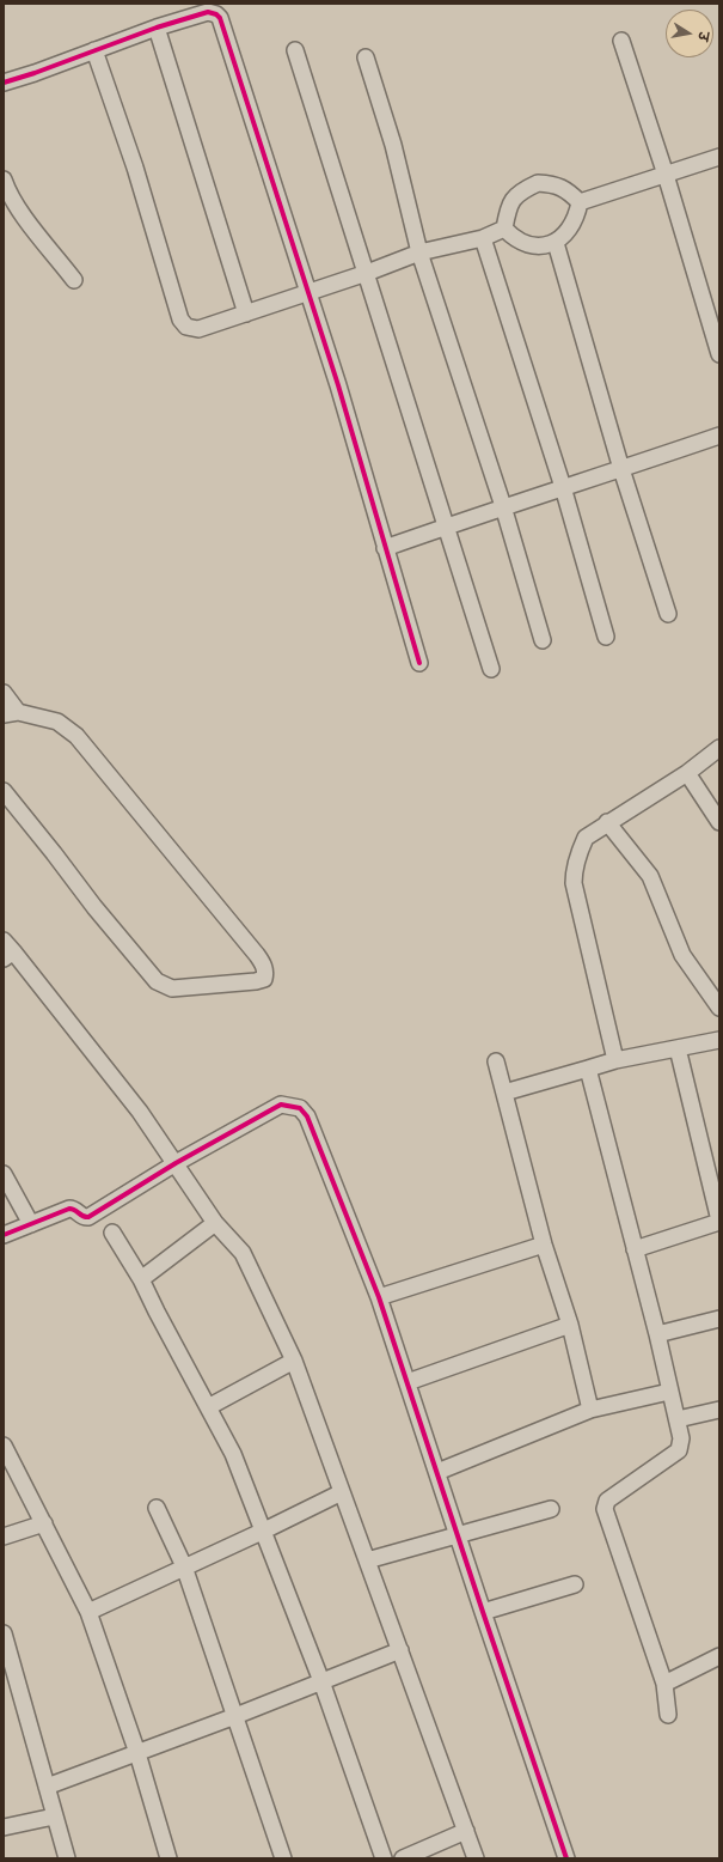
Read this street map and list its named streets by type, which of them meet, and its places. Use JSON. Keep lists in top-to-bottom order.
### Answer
{
  "north": "right"
}
